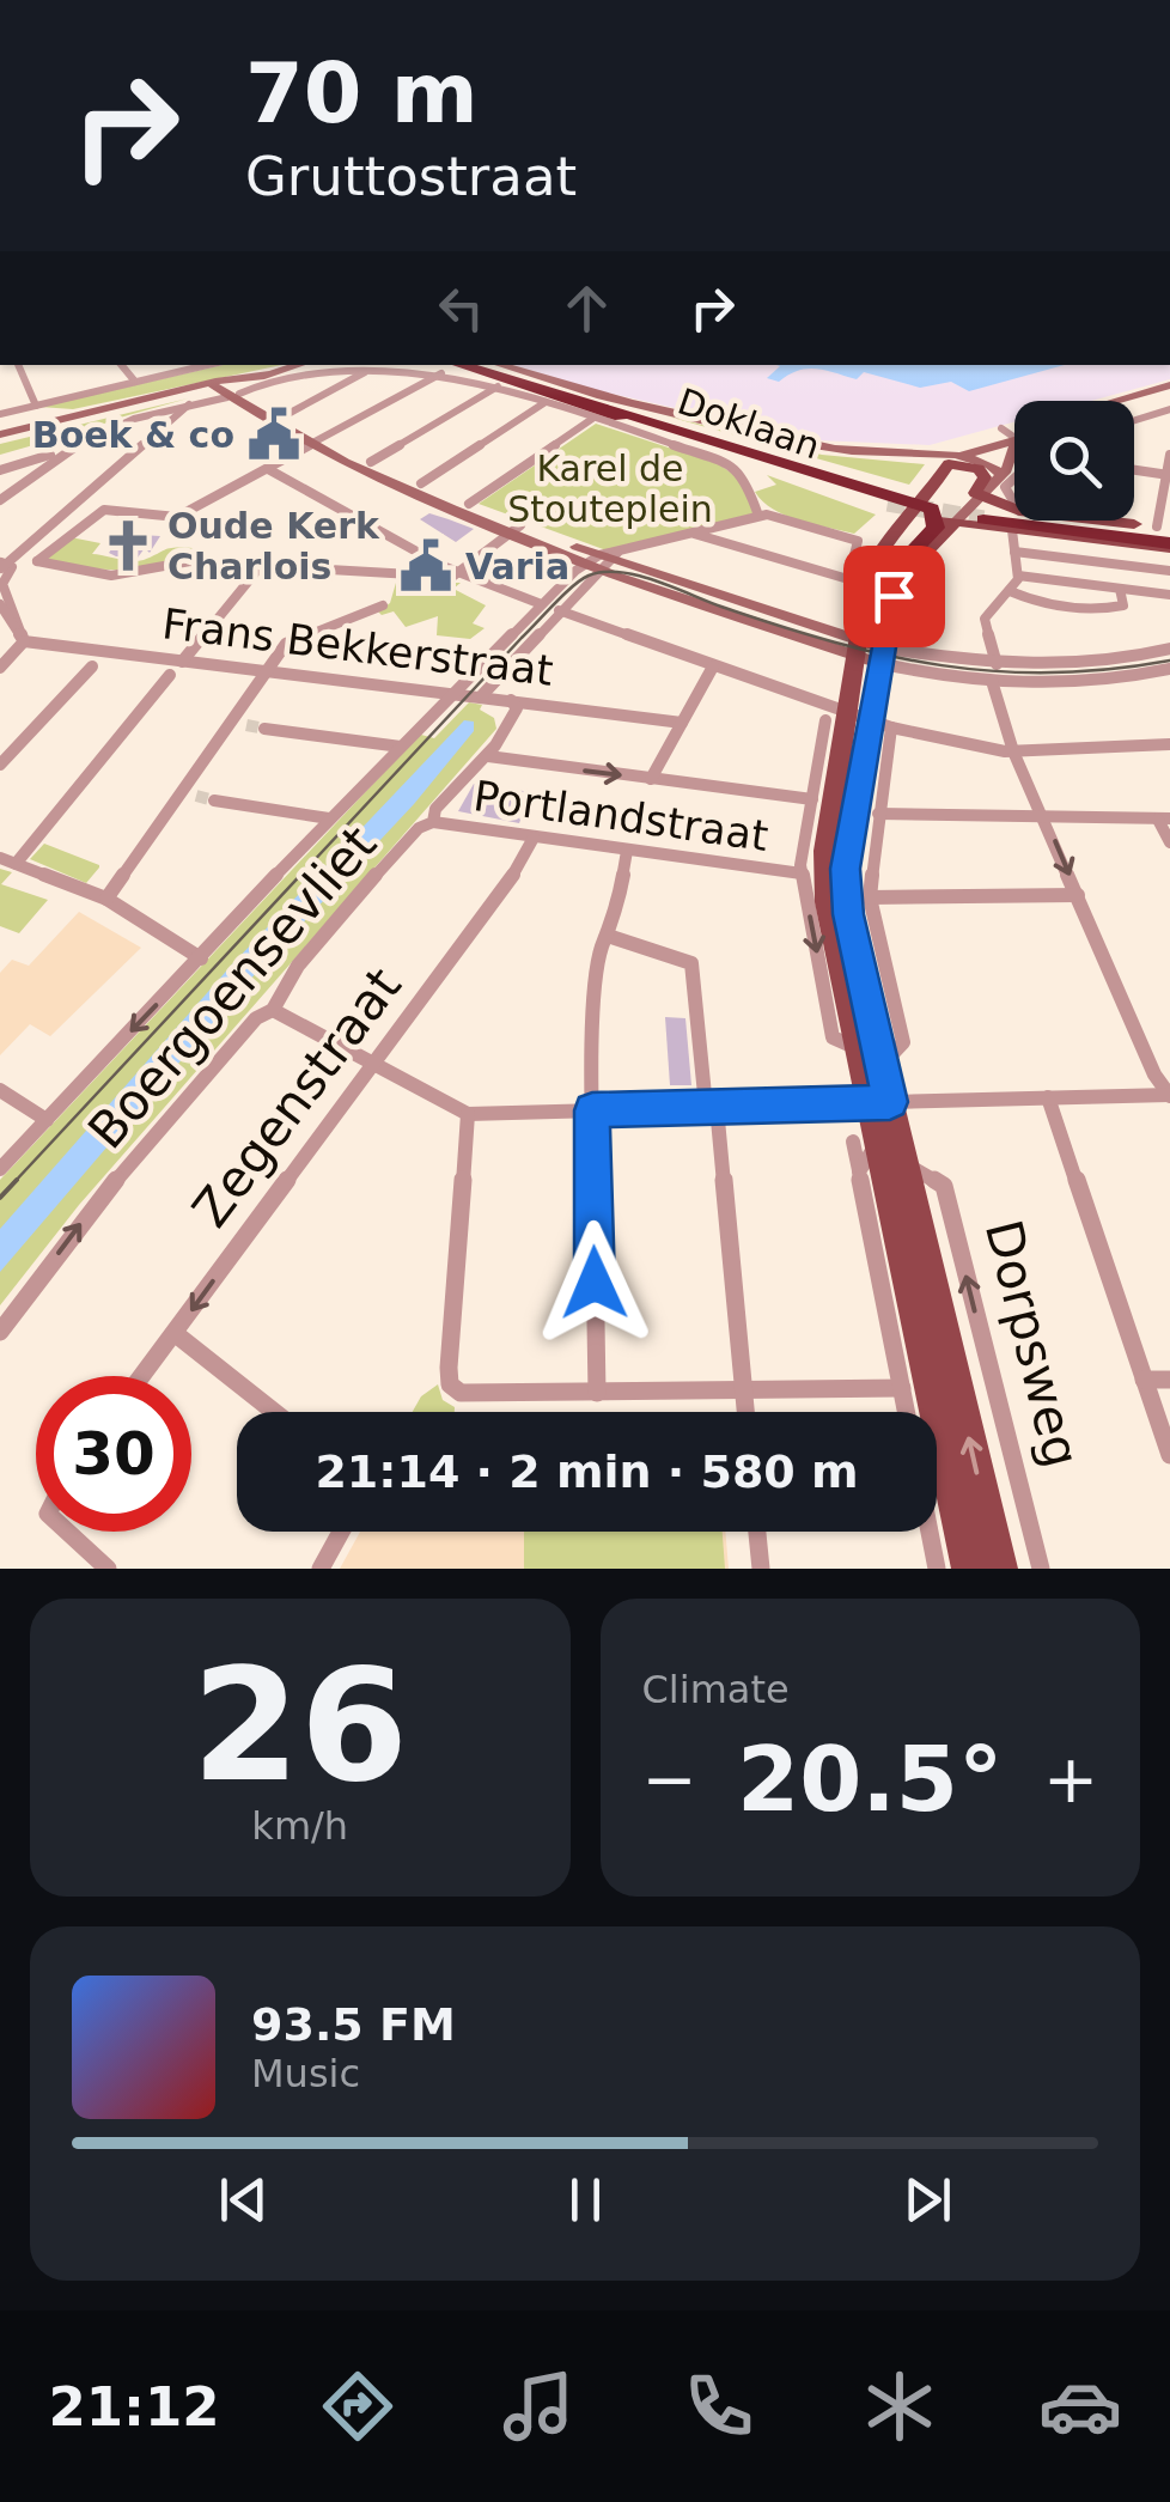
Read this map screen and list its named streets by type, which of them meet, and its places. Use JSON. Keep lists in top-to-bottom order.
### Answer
{
  "streets": {
    "highway": ["Doklaan"],
    "main road": ["Dorpsweg"],
    "street": [
      "Frans Bekkerstraat",
      "Portlandstraat",
      "Boergoensevliet",
      "Zegenstraat"
    ]
  },
  "crossings": [
    ["Frans Bekkerstraat", "Boergoensevliet"],
    ["Portlandstraat", "Boergoensevliet"],
    ["Portlandstraat", "Zegenstraat"],
    ["Portlandstraat", "Dorpsweg"]
  ],
  "one_way": ["Zegenstraat"],
  "parks": ["Karel de Stouteplein"],
  "places": {
    "public building": ["Boek & co", "Varia"],
    "church": ["Oude Kerk Charlois"]
  },
  "page": {
    "turn": ["70 m", "Gruttostraat"],
    "limit": "30",
    "trip": "21:14 · 2 min · 580 m",
    "tile": [
      ["26", "km/h"],
      "Climate"
    ],
    "heat": ["−", "20.5°", "+"],
    "song": ["93.5 FM", "Music"],
    "tabs": "21:12"
  }
}
